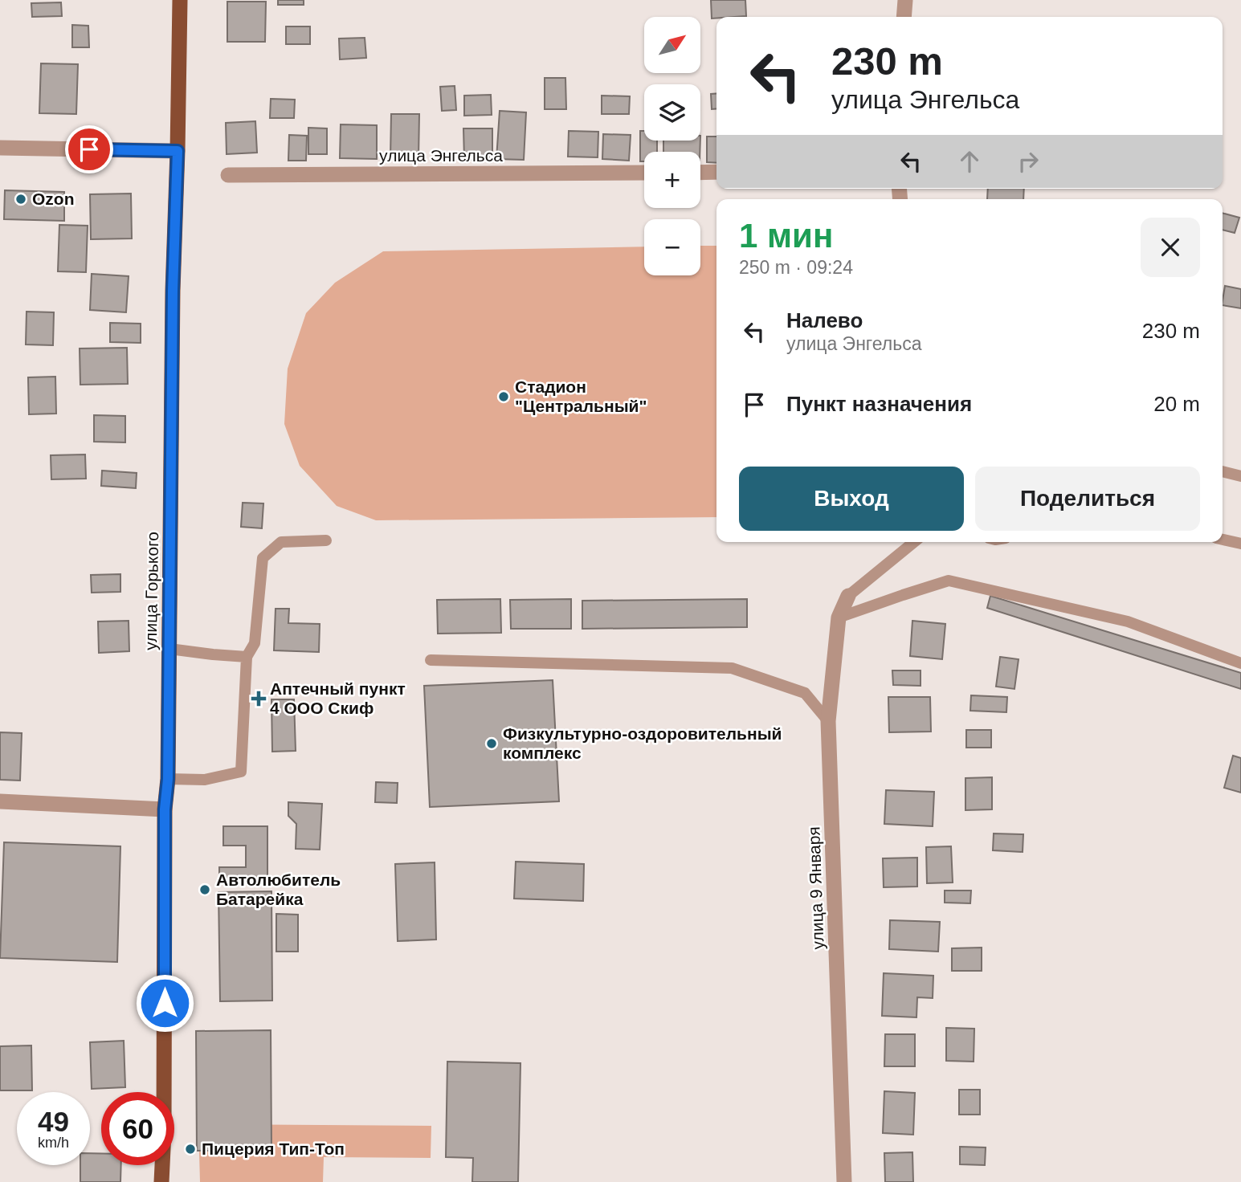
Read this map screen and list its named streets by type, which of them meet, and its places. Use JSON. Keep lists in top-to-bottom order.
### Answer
{
  "streets": {
    "main road": ["улица Горького"],
    "street": ["улица Энгельса", "улица 9 Января"]
  },
  "places": {
    "other": [
      "Ozon",
      "Стадион \"Центральный\"",
      "Физкультурно-оздоровительный комплекс",
      "Автолюбитель Батарейка",
      "Пицерия Тип-Топ"
    ],
    "health": ["Аптечный пункт 4 ООО Скиф"]
  },
  "north": "top right",
  "page": {
    "map_buttons": ["+", "−"],
    "turn": ["230 m", "улица Энгельса"],
    "heading": ["1 мин", "250 m · 09:24"],
    "list": [
      {
        "name": "Налево",
        "note": "улица Энгельса",
        "value": "230 m"
      },
      {
        "name": "Пункт назначения",
        "value": "20 m"
      }
    ],
    "buttons": ["Выход", "Поделиться"],
    "speed": "49 km/h",
    "limit": "60"
  }
}
